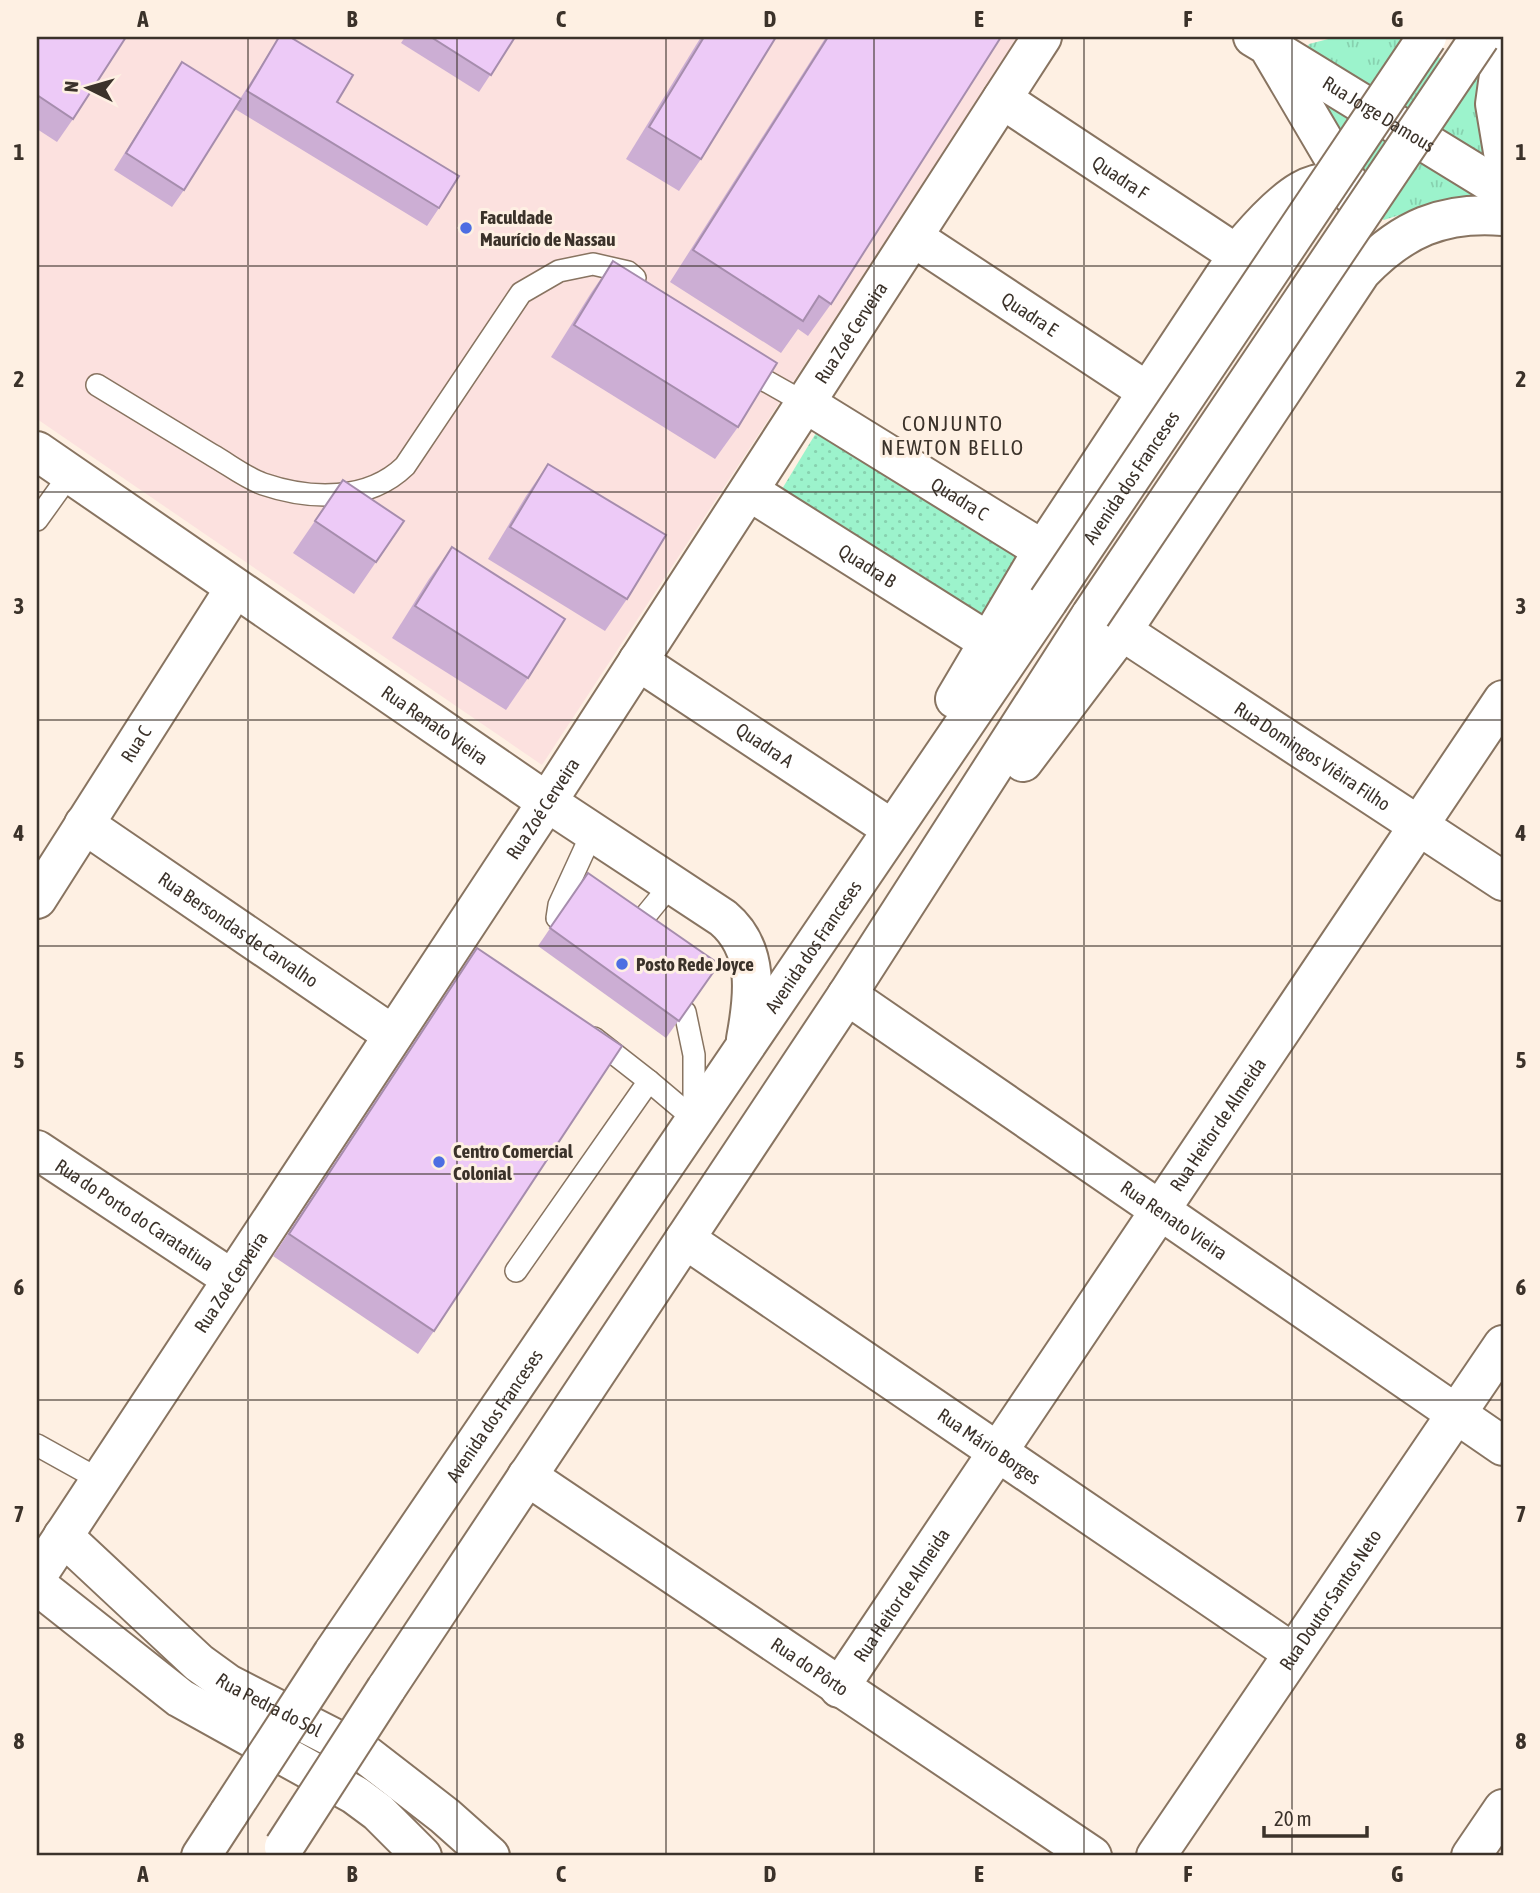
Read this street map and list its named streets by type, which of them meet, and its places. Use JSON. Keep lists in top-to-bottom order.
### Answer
{
  "streets": {
    "street": [
      "Rua Jorge Damous",
      "Quadra F",
      "Quadra E",
      "Rua Zoé Cerveira",
      "Avenida dos Franceses",
      "Quadra C",
      "Quadra B",
      "Rua Renato Vieira",
      "Rua C",
      "Quadra A",
      "Rua Domingos Viêira Filho",
      "Rua Bersondas de Carvalho",
      "Rua Heitor de Almeida",
      "Rua do Porto do Caratatiua",
      "Rua Mário Borges",
      "Rua Doutor Santos Neto",
      "Rua do Pôrto",
      "Rua Pedra do Sol"
    ]
  },
  "crossings": [
    ["Quadra F", "Rua Zoé Cerveira"],
    ["Quadra E", "Rua Zoé Cerveira"],
    ["Rua Zoé Cerveira", "Quadra C"],
    ["Rua Zoé Cerveira", "Quadra B"],
    ["Rua Zoé Cerveira", "Rua Renato Vieira"],
    ["Rua Zoé Cerveira", "Quadra A"],
    ["Rua Zoé Cerveira", "Rua Bersondas de Carvalho"],
    ["Rua Zoé Cerveira", "Rua do Porto do Caratatiua"],
    ["Rua Zoé Cerveira", "Rua Pedra do Sol"],
    ["Avenida dos Franceses", "Rua Renato Vieira"],
    ["Avenida dos Franceses", "Quadra A"],
    ["Rua Renato Vieira", "Rua C"],
    ["Rua Renato Vieira", "Rua Heitor de Almeida"],
    ["Rua Renato Vieira", "Rua Doutor Santos Neto"],
    ["Rua C", "Rua Bersondas de Carvalho"],
    ["Rua Domingos Viêira Filho", "Rua Heitor de Almeida"],
    ["Rua Heitor de Almeida", "Rua Mário Borges"],
    ["Rua Heitor de Almeida", "Rua do Pôrto"],
    ["Rua Mário Borges", "Rua Doutor Santos Neto"]
  ],
  "districts": ["CONJUNTO NEWTON BELLO"],
  "places": ["Faculdade Maurício de Nassau", "Posto Rede Joyce", "Centro Comercial Colonial"],
  "scale_bar": "20 m",
  "north": "left",
  "grid": {
    "columns": [
      "A",
      "B",
      "C",
      "D",
      "E",
      "F",
      "G"
    ],
    "rows": [
      "1",
      "2",
      "3",
      "4",
      "5",
      "6",
      "7",
      "8"
    ]
  }
}
